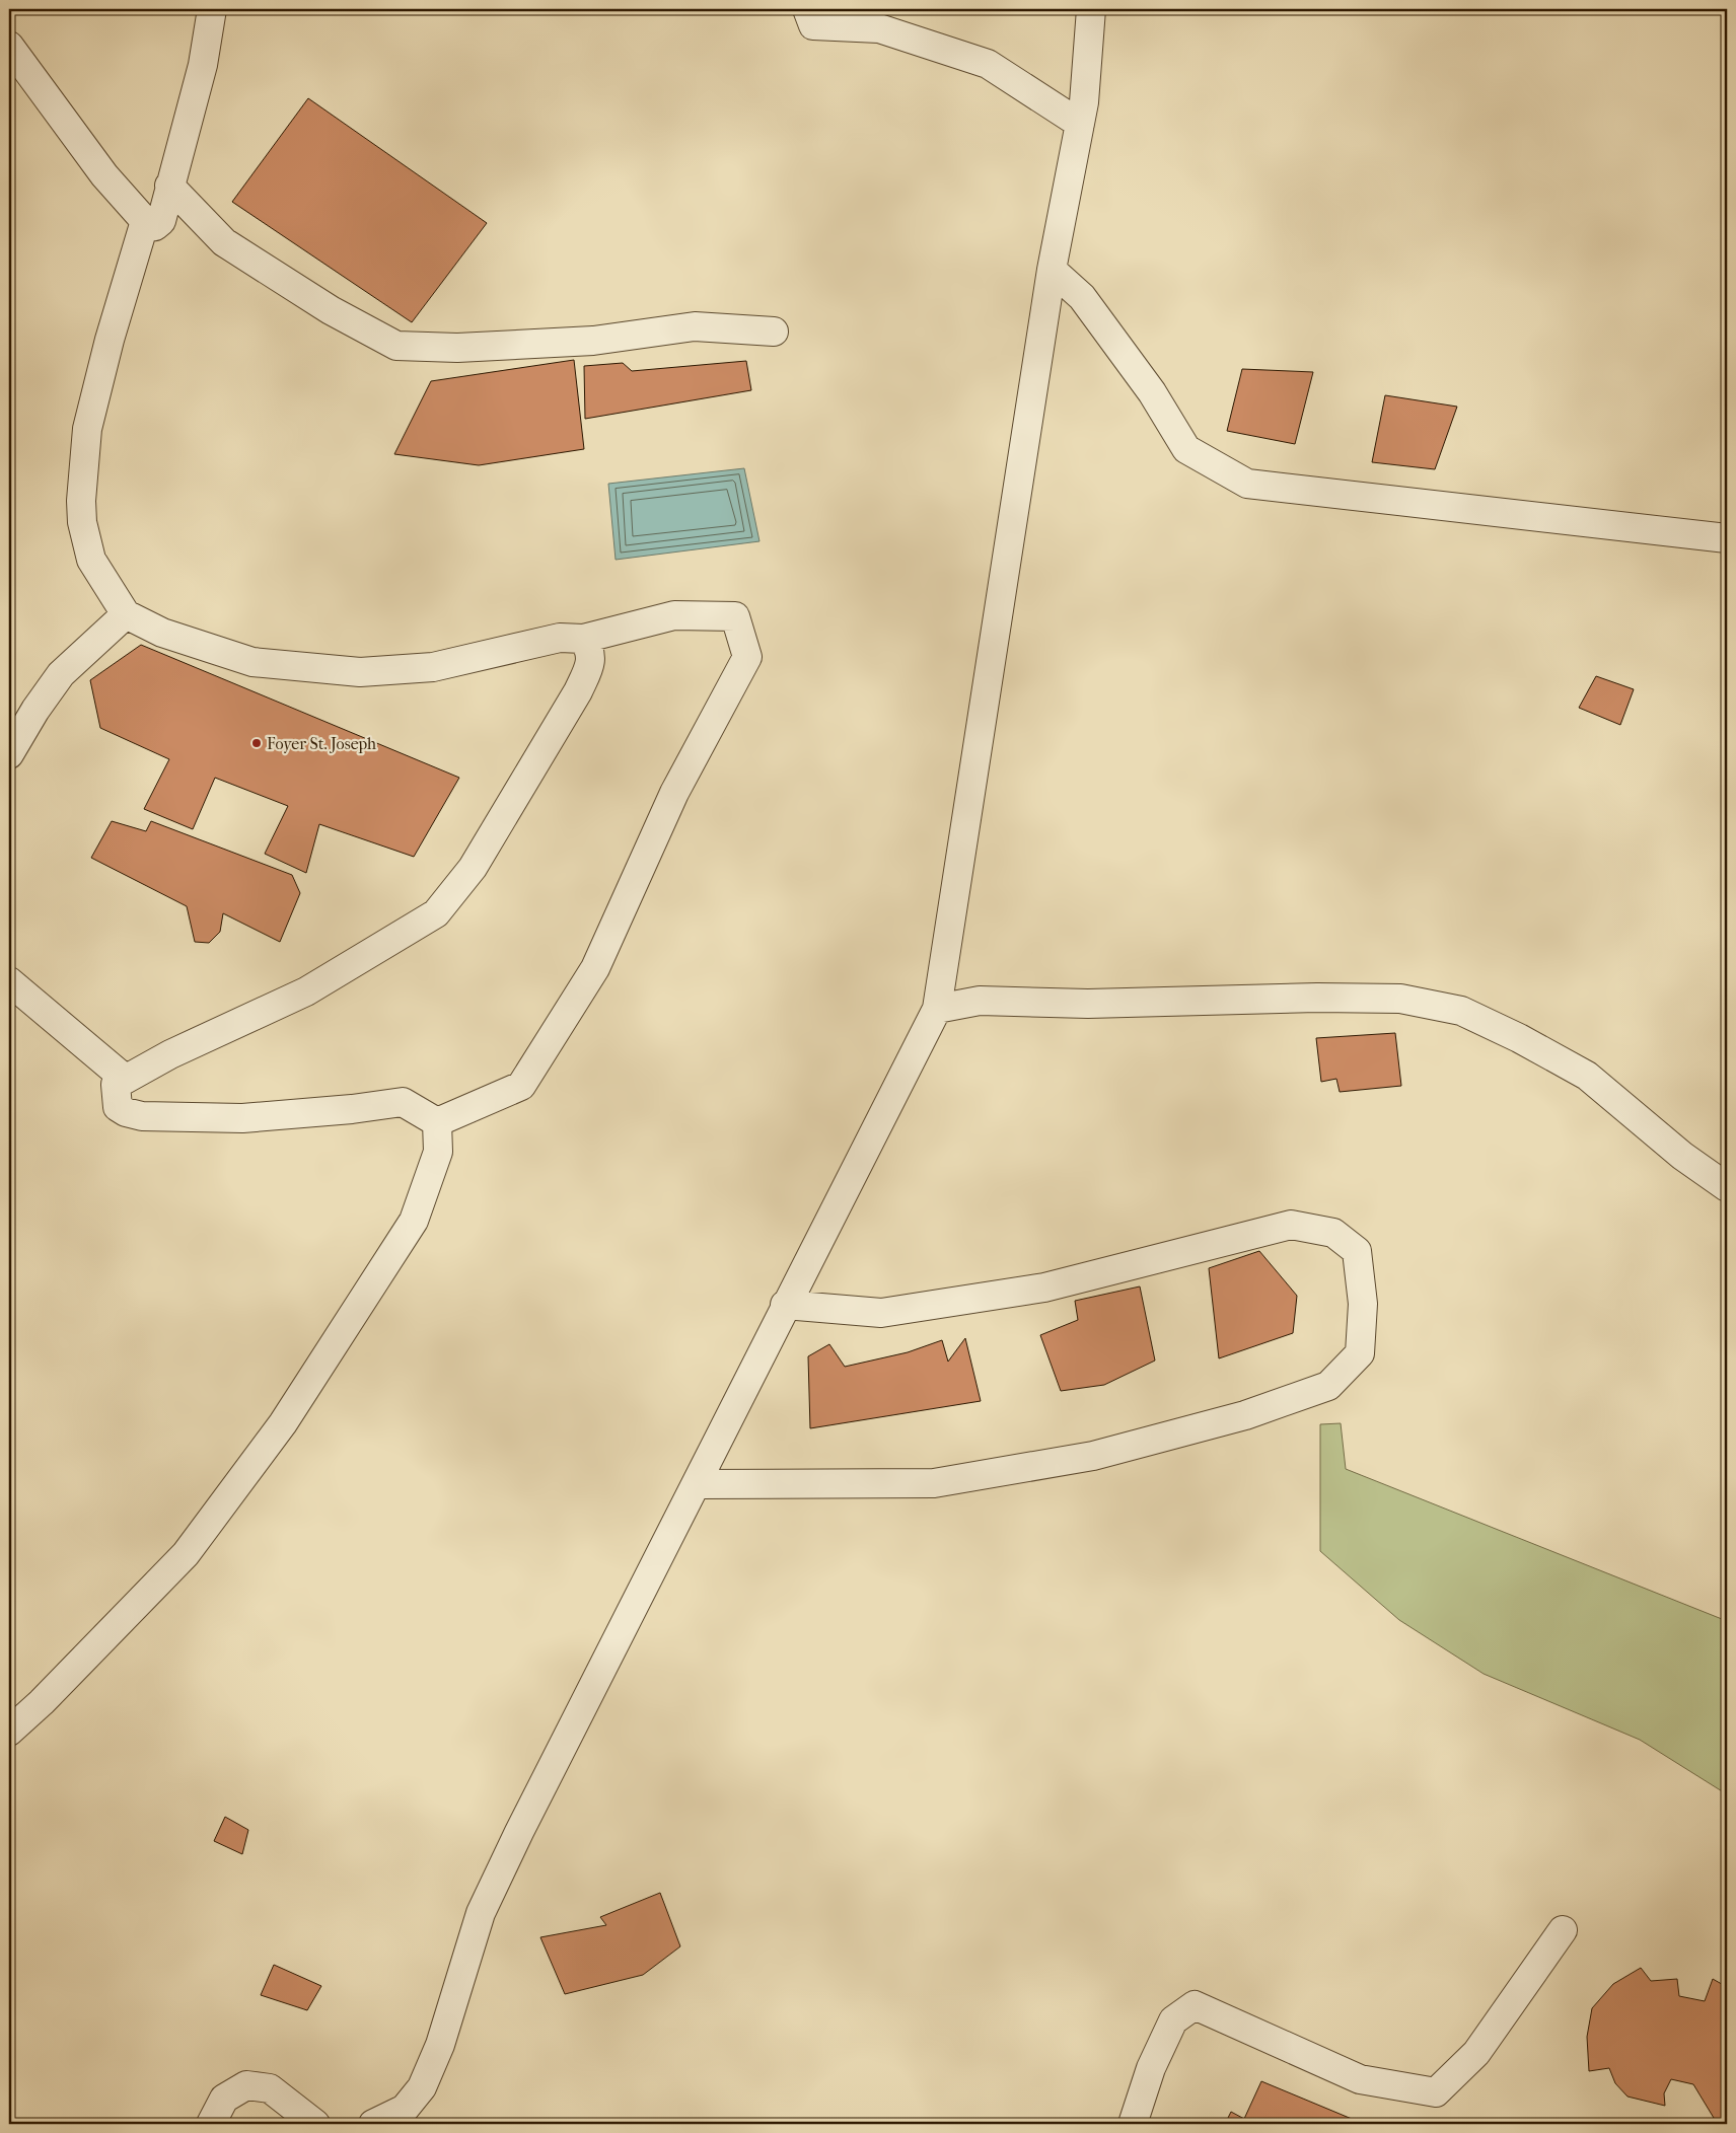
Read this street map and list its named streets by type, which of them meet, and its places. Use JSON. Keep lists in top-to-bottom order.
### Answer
{
  "places": ["Foyer St. Joseph"]
}
